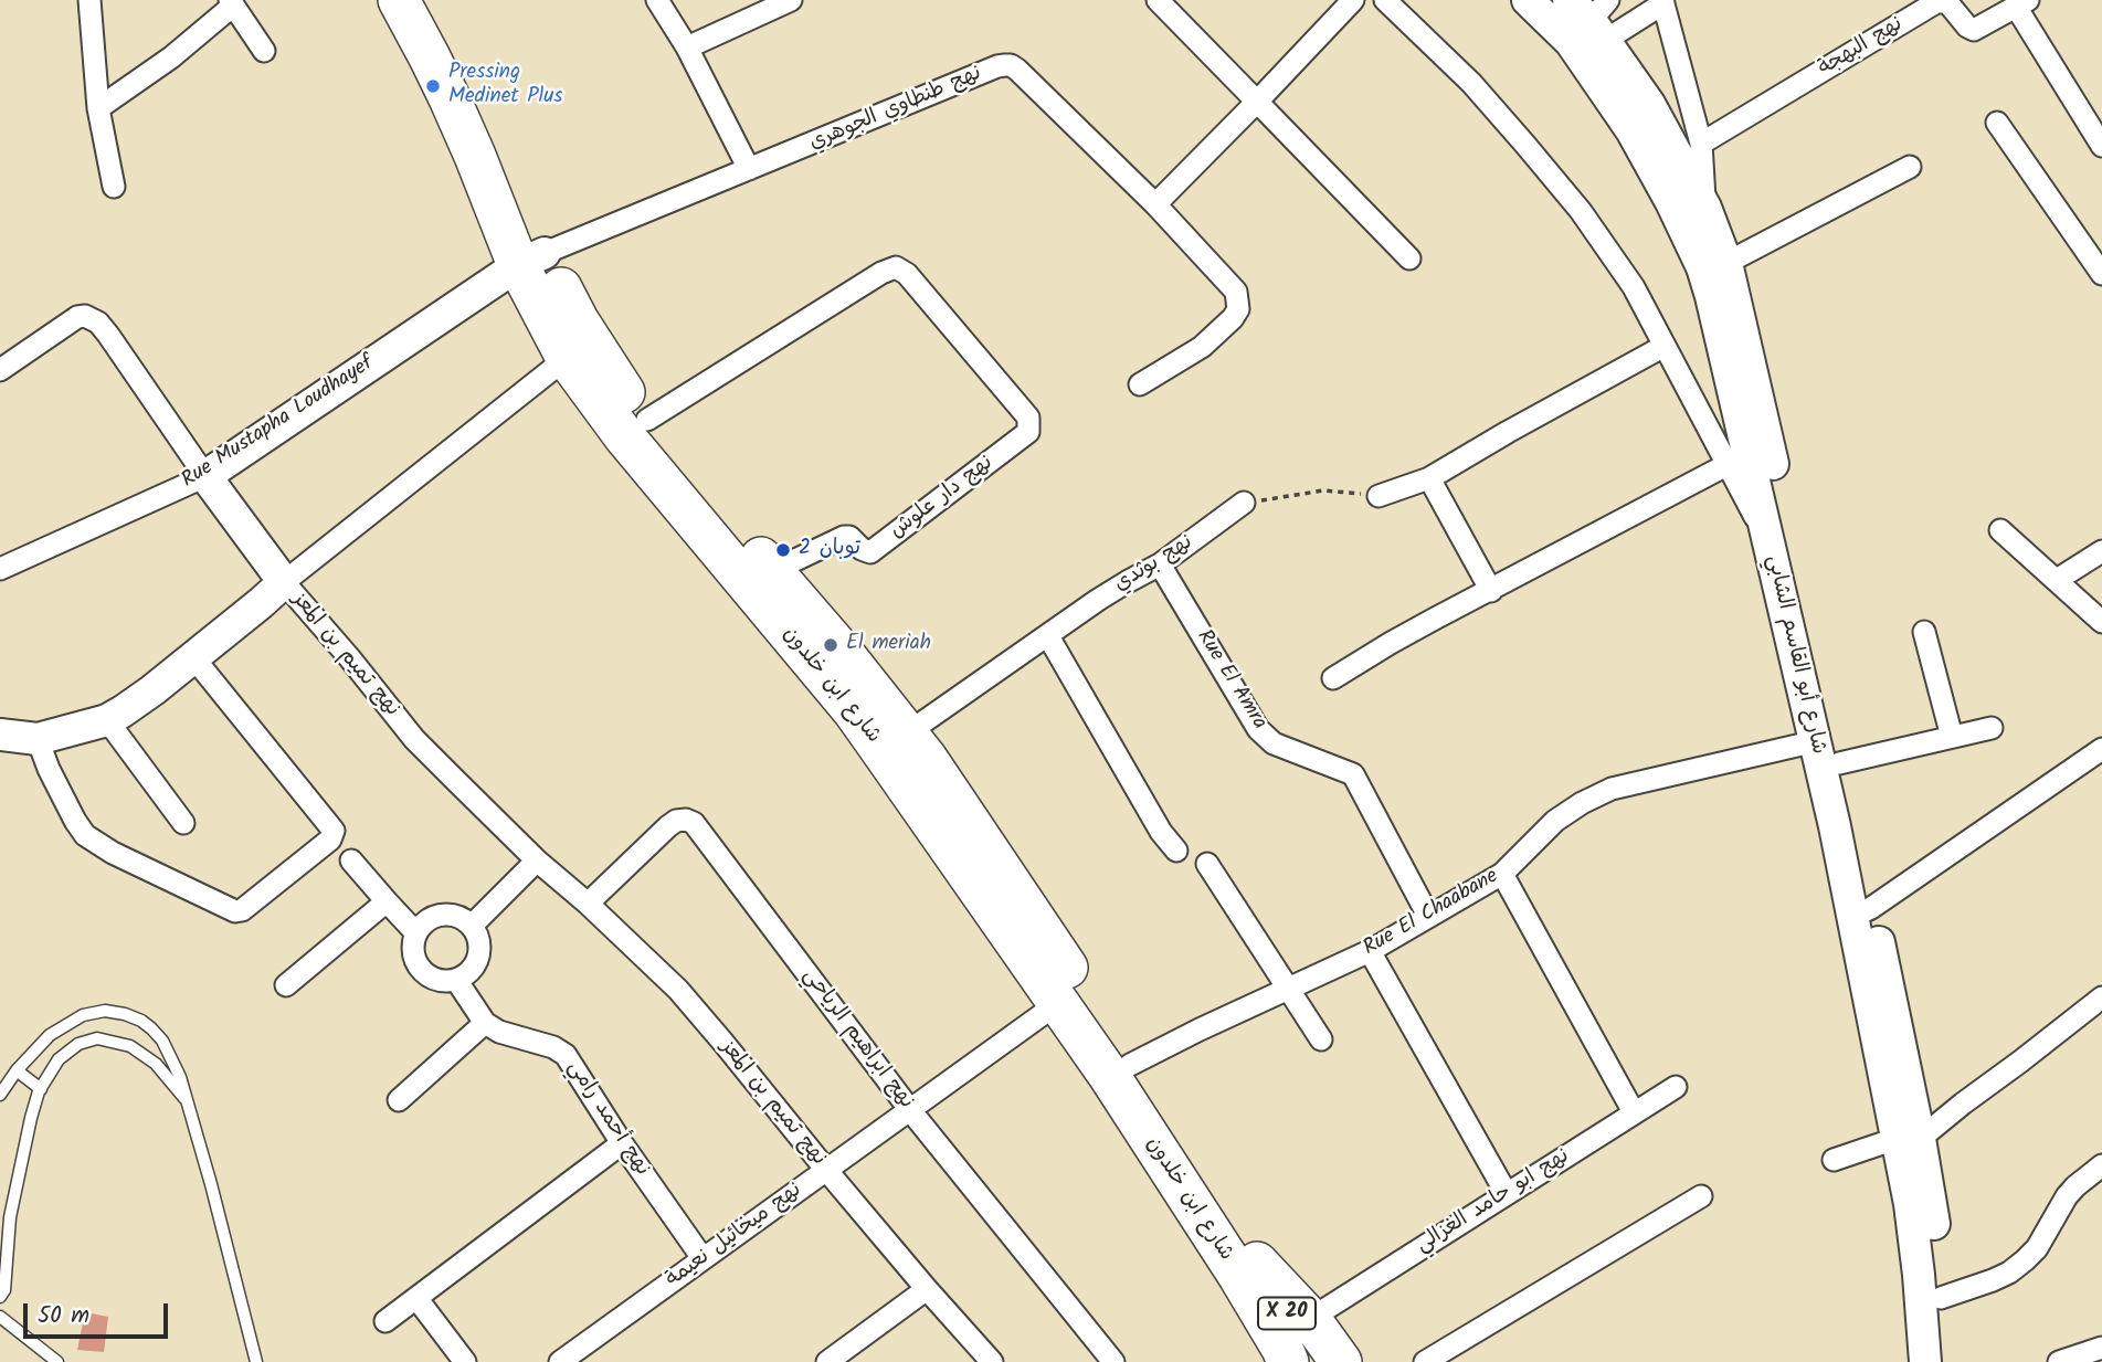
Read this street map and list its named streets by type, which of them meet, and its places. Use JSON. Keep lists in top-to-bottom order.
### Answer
{
  "streets": {
    "highway": ["شارع ابن خلدون", "X 20"],
    "street": [
      "نهج البهجة",
      "نهج طنطاوي الجوهري",
      "Rue Mustapha Loudhayef",
      "نهج دار علوش",
      "نهج بوثدي",
      "نهج تميم بن المعز",
      "شارع أبو القاسم الشابي",
      "Rue El Amra",
      "Rue El Chaabane",
      "نهج ابراهيم الرياحي",
      "نهج أحمد رامي",
      "نهج ابو حامد الغزالي",
      "نهج ميخائيل نعيمة"
    ]
  },
  "crossings": [
    ["نهج طنطاوي الجوهري", "Rue Mustapha Loudhayef"],
    ["نهج طنطاوي الجوهري", "شارع ابن خلدون"],
    ["Rue Mustapha Loudhayef", "شارع ابن خلدون"],
    ["نهج دار علوش", "شارع ابن خلدون"],
    ["نهج بوثدي", "Rue El Amra"],
    ["نهج بوثدي", "شارع ابن خلدون"],
    ["نهج تميم بن المعز", "نهج ابراهيم الرياحي"],
    ["نهج تميم بن المعز", "نهج ميخائيل نعيمة"],
    ["شارع أبو القاسم الشابي", "Rue El Chaabane"],
    ["Rue El Amra", "Rue El Chaabane"],
    ["شارع ابن خلدون", "Rue El Chaabane"],
    ["شارع ابن خلدون", "نهج ميخائيل نعيمة"],
    ["شارع ابن خلدون", "X 20"],
    ["نهج ابراهيم الرياحي", "نهج ميخائيل نعيمة"],
    ["نهج أحمد رامي", "نهج ميخائيل نعيمة"]
  ],
  "places": ["Pressing Medinet Plus", "توبان 2", "El meriah"],
  "scale_bar": "50 m"
}
